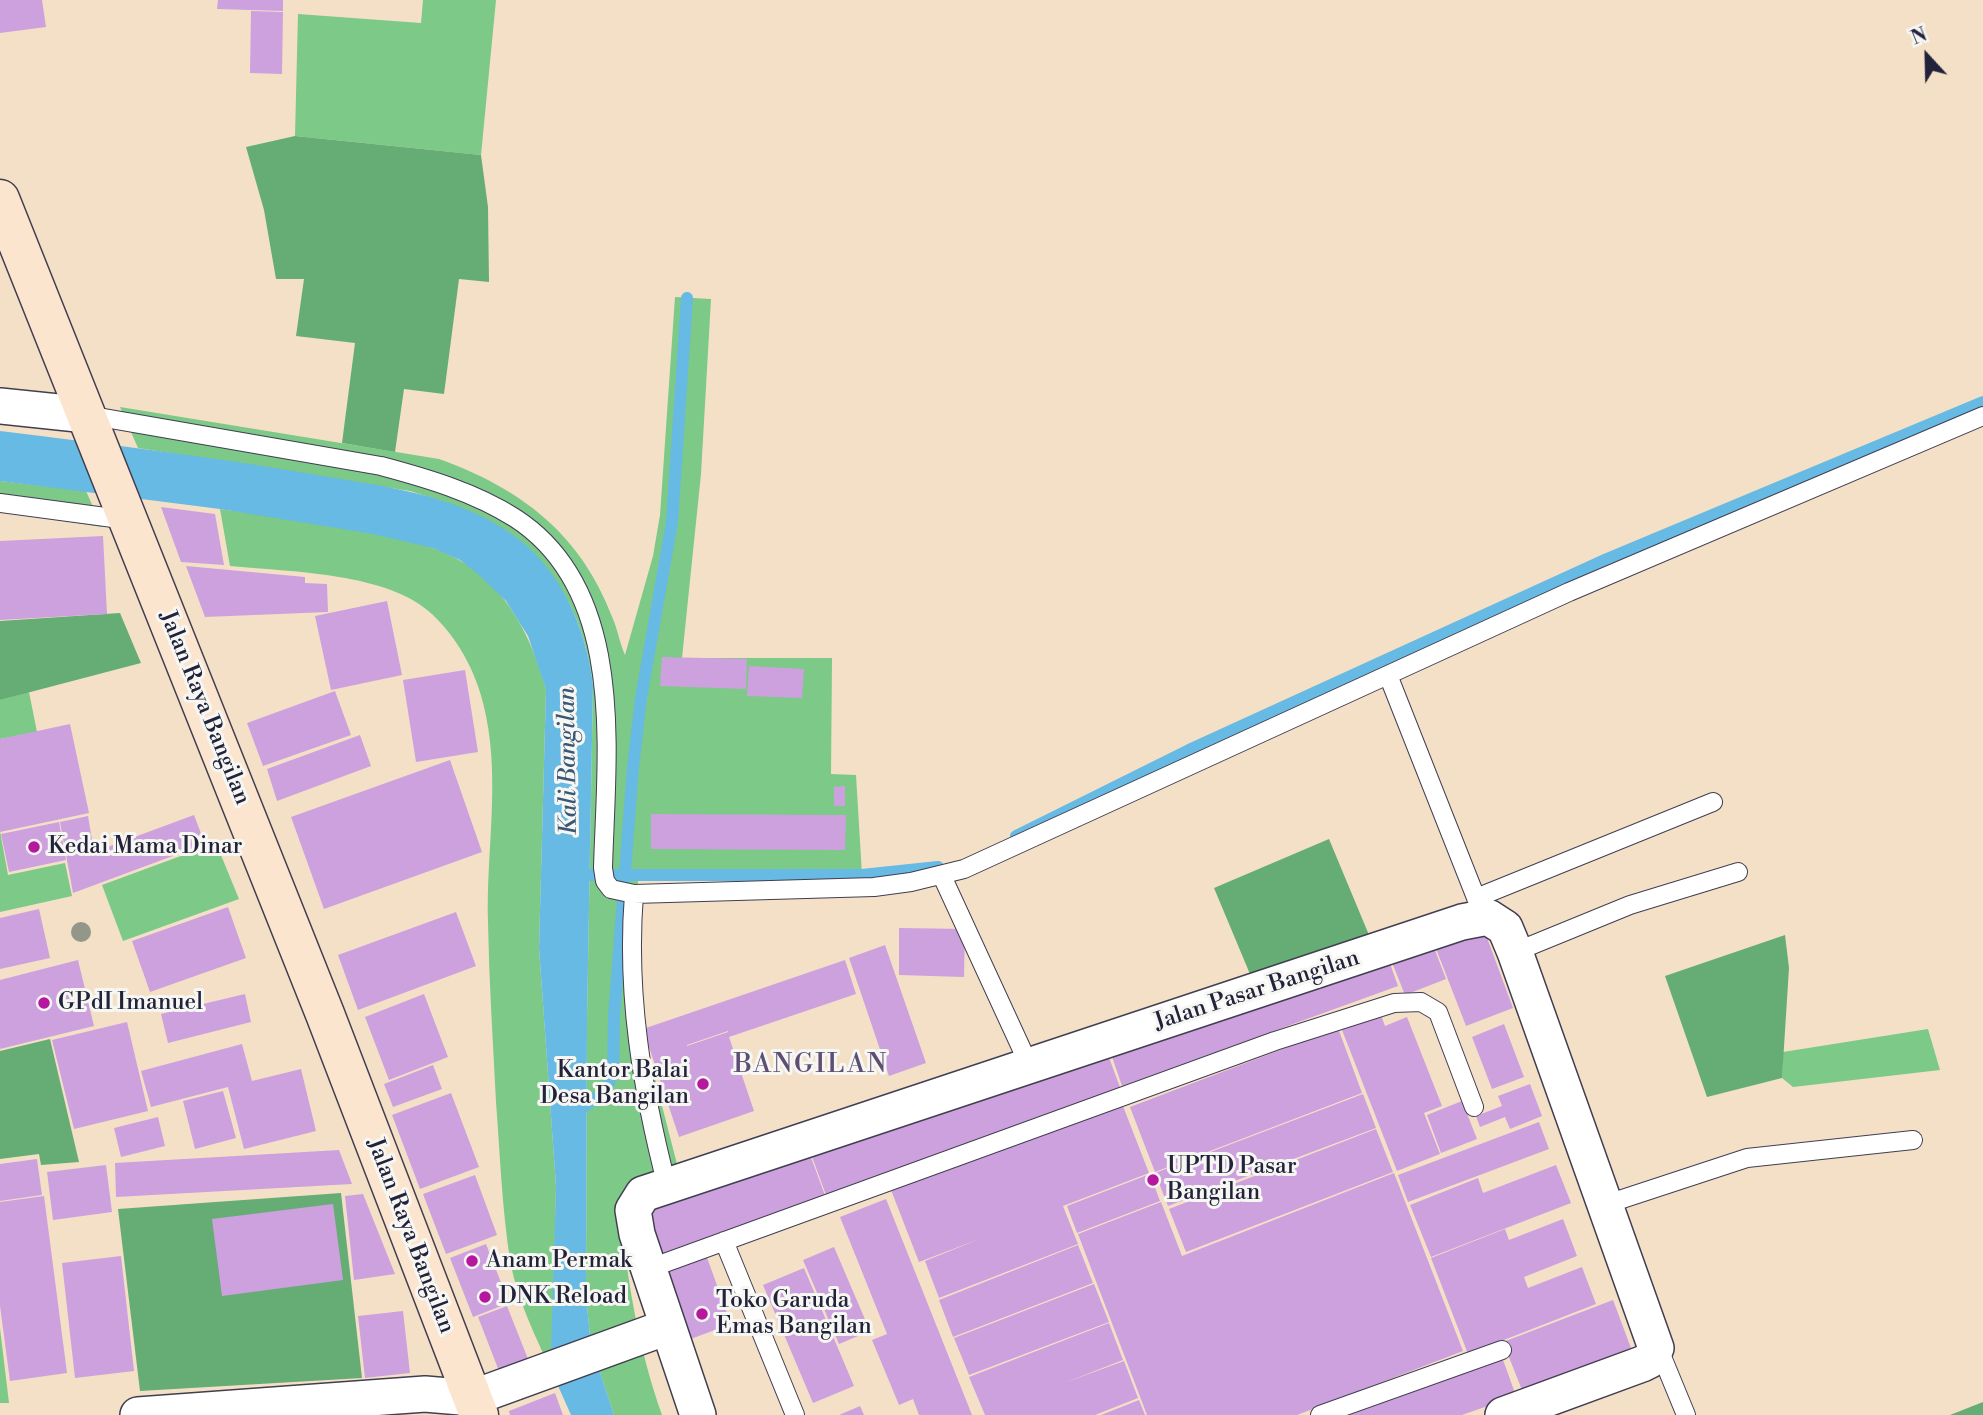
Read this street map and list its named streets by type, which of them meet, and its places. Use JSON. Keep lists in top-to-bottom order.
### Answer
{
  "streets": {
    "main road": ["Jalan Raya Bangilan"],
    "street": ["Jalan Pasar Bangilan"]
  },
  "districts": ["BANGILAN"],
  "water": ["Kali Bangilan"],
  "places": [
    "Kedai Mama Dinar",
    "GPdI Imanuel",
    "Kantor Balai Desa Bangilan",
    "UPTD Pasar Bangilan",
    "Anam Permak",
    "DNK Reload",
    "Toko Garuda Emas Bangilan"
  ],
  "north": "top"
}
